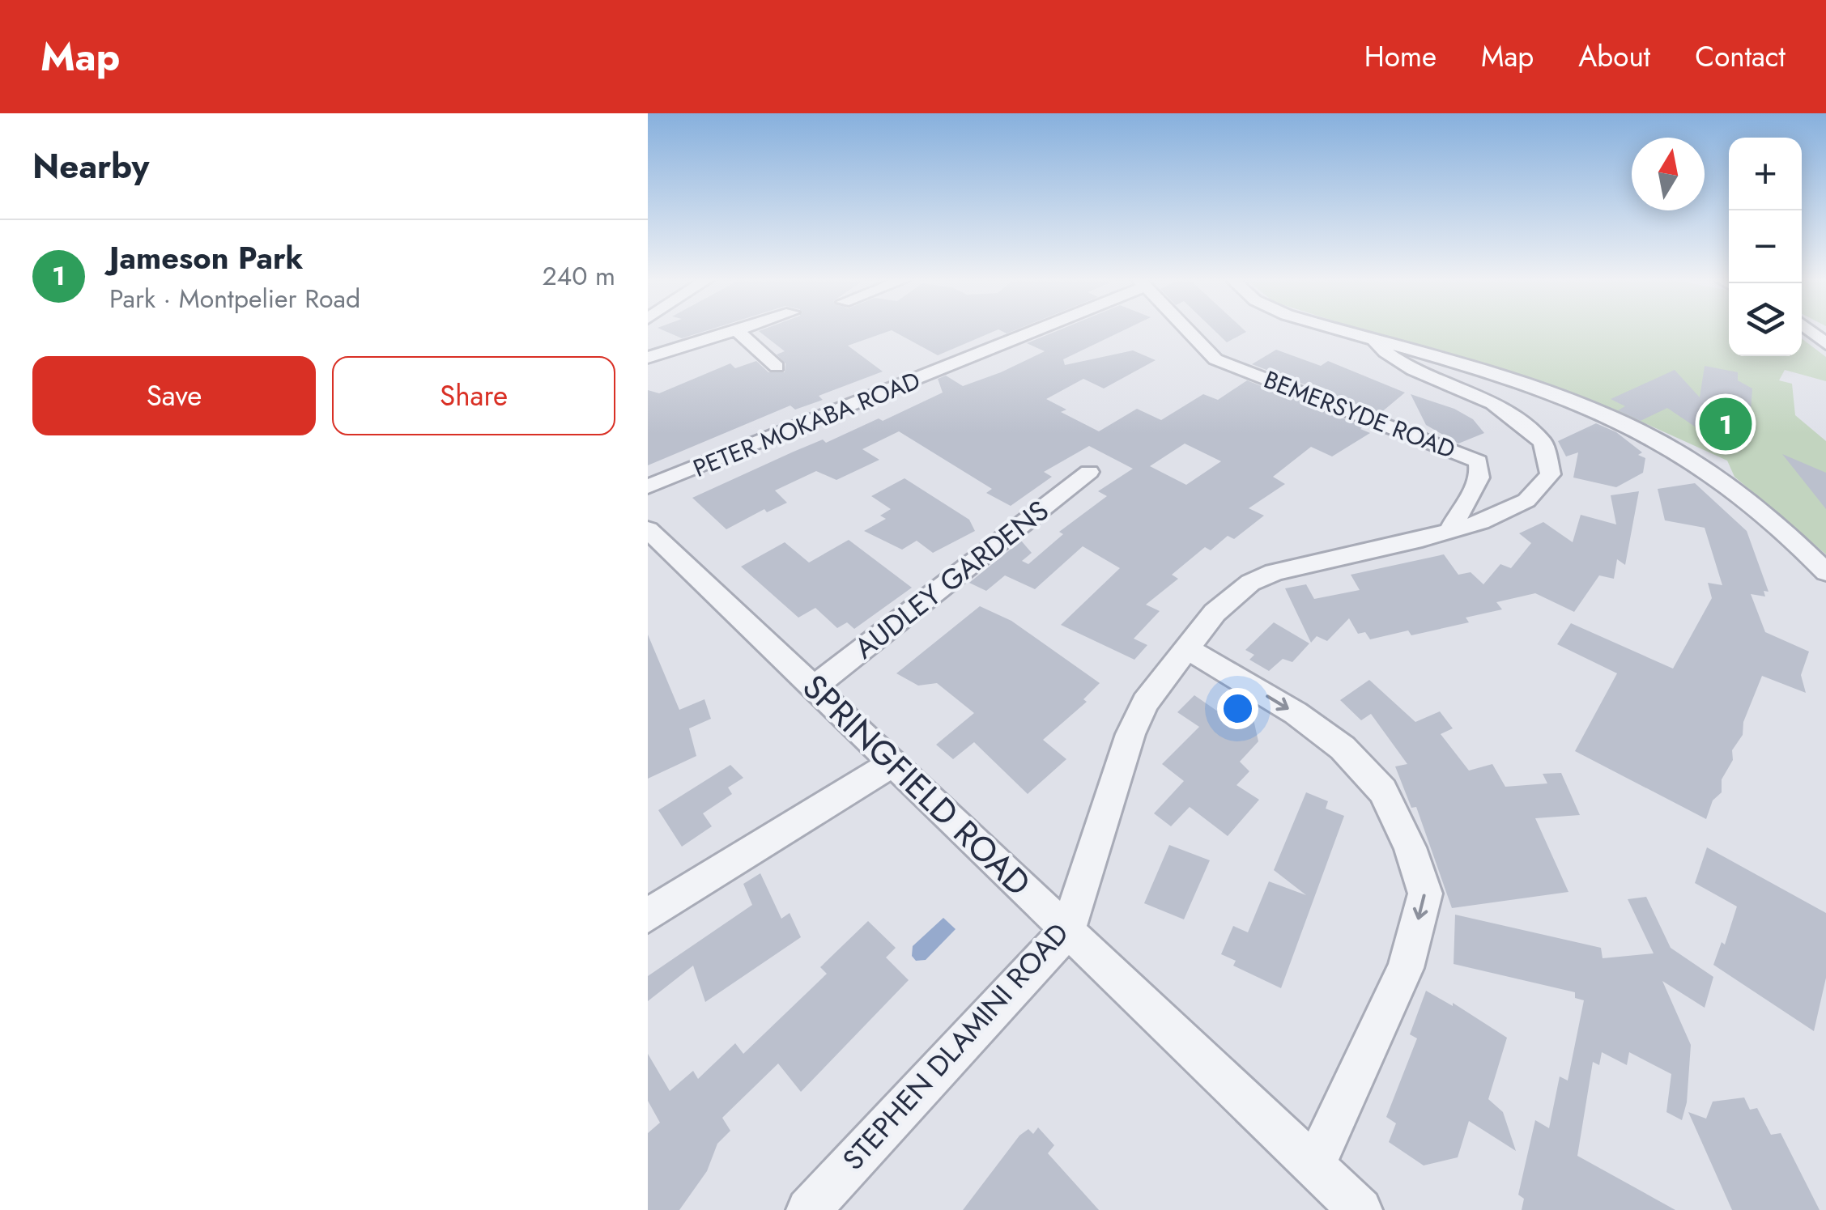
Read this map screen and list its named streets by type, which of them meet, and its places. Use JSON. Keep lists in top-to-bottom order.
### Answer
{
  "streets": {
    "street": [
      "BEMERSYDE ROAD",
      "PETER MOKABA ROAD",
      "AUDLEY GARDENS",
      "SPRINGFIELD ROAD",
      "STEPHEN DLAMINI ROAD"
    ]
  },
  "crossings": [
    ["BEMERSYDE ROAD", "STEPHEN DLAMINI ROAD"],
    ["AUDLEY GARDENS", "SPRINGFIELD ROAD"],
    ["SPRINGFIELD ROAD", "STEPHEN DLAMINI ROAD"]
  ],
  "north": "top",
  "page": {
    "header": "Map",
    "nav": [
      "Home",
      "Map",
      "About",
      "Contact"
    ],
    "heading": "Nearby",
    "map_buttons": ["+", "−"],
    "list": [
      {
        "mark": "1",
        "name": "Jameson Park",
        "note": "Park · Montpelier Road",
        "value": "240 m"
      }
    ],
    "buttons": ["Save", "Share"],
    "pins": "1"
  }
}
